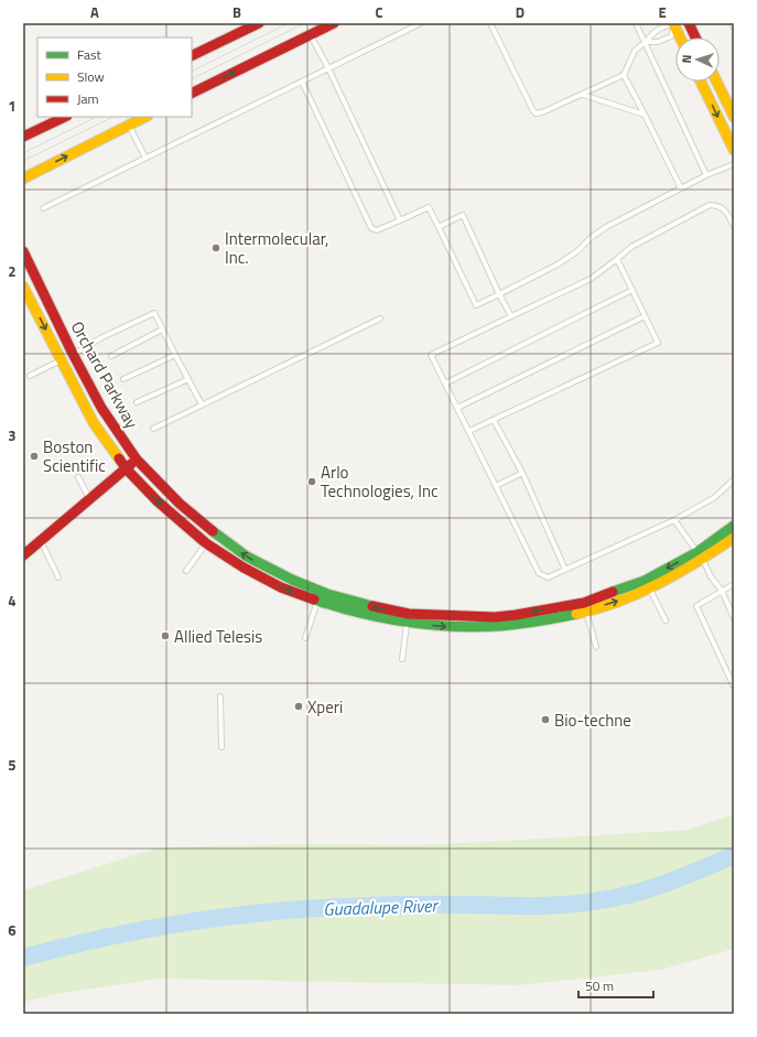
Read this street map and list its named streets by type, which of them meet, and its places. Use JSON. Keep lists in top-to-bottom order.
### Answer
{
  "streets": {
    "main road": ["Orchard Parkway"]
  },
  "water": ["Guadalupe River"],
  "places": [
    "Intermolecular, Inc.",
    "Boston Scientific",
    "Arlo Technologies, Inc",
    "Allied Telesis",
    "Xperi",
    "Bio-techne"
  ],
  "legend": ["Fast", "Slow", "Jam"],
  "scale_bar": "50 m",
  "north": "left",
  "grid": {
    "columns": [
      "A",
      "B",
      "C",
      "D",
      "E"
    ],
    "rows": [
      "1",
      "2",
      "3",
      "4",
      "5",
      "6"
    ]
  }
}
